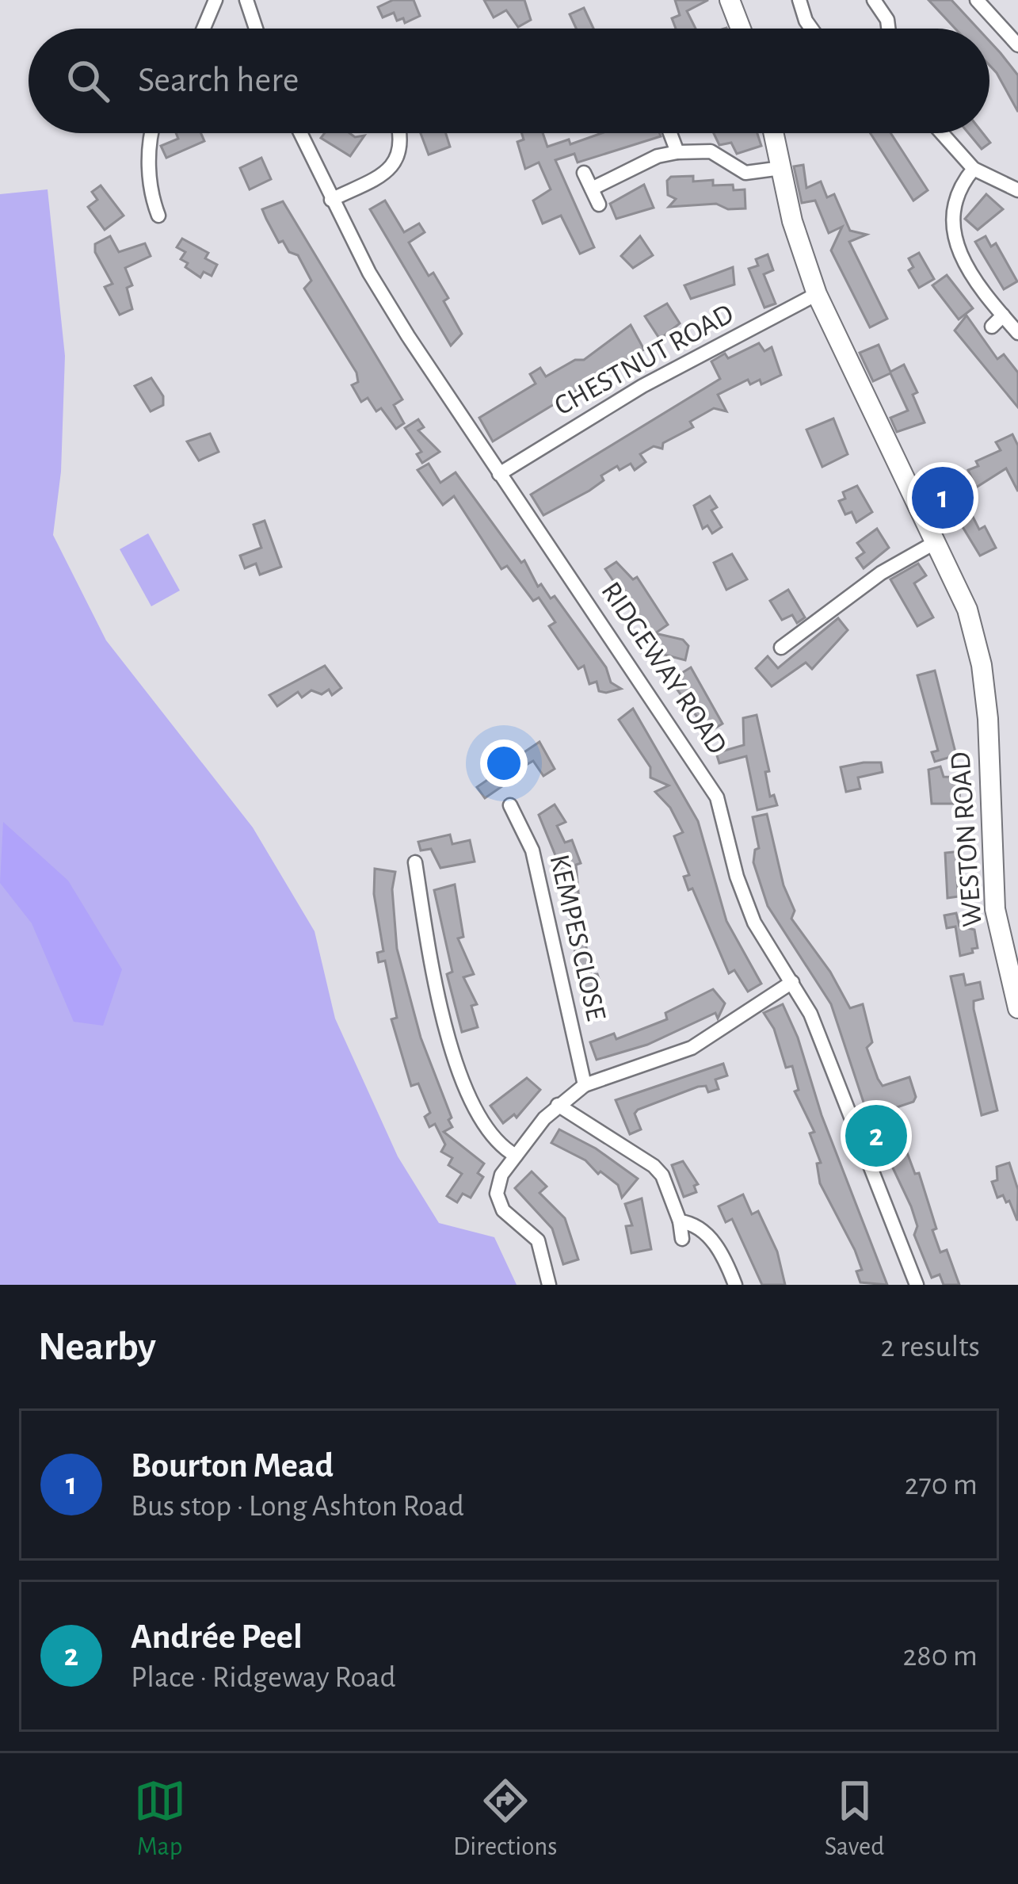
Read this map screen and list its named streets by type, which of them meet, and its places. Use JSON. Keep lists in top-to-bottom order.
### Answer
{
  "streets": {
    "street": [
      "CHESTNUT ROAD",
      "RIDGEWAY ROAD",
      "WESTON ROAD",
      "KEMPES CLOSE"
    ]
  },
  "crossings": [
    ["CHESTNUT ROAD", "RIDGEWAY ROAD"],
    ["CHESTNUT ROAD", "WESTON ROAD"]
  ],
  "page": {
    "search": "Search here",
    "pins": ["1", "2"],
    "heading": ["Nearby", "2 results"],
    "list": [
      {
        "mark": "1",
        "name": "Bourton Mead",
        "note": "Bus stop · Long Ashton Road",
        "value": "270 m"
      },
      {
        "mark": "2",
        "name": "Andrée Peel",
        "note": "Place · Ridgeway Road",
        "value": "280 m"
      }
    ],
    "nav": ["Map", "Directions", "Saved"]
  }
}
